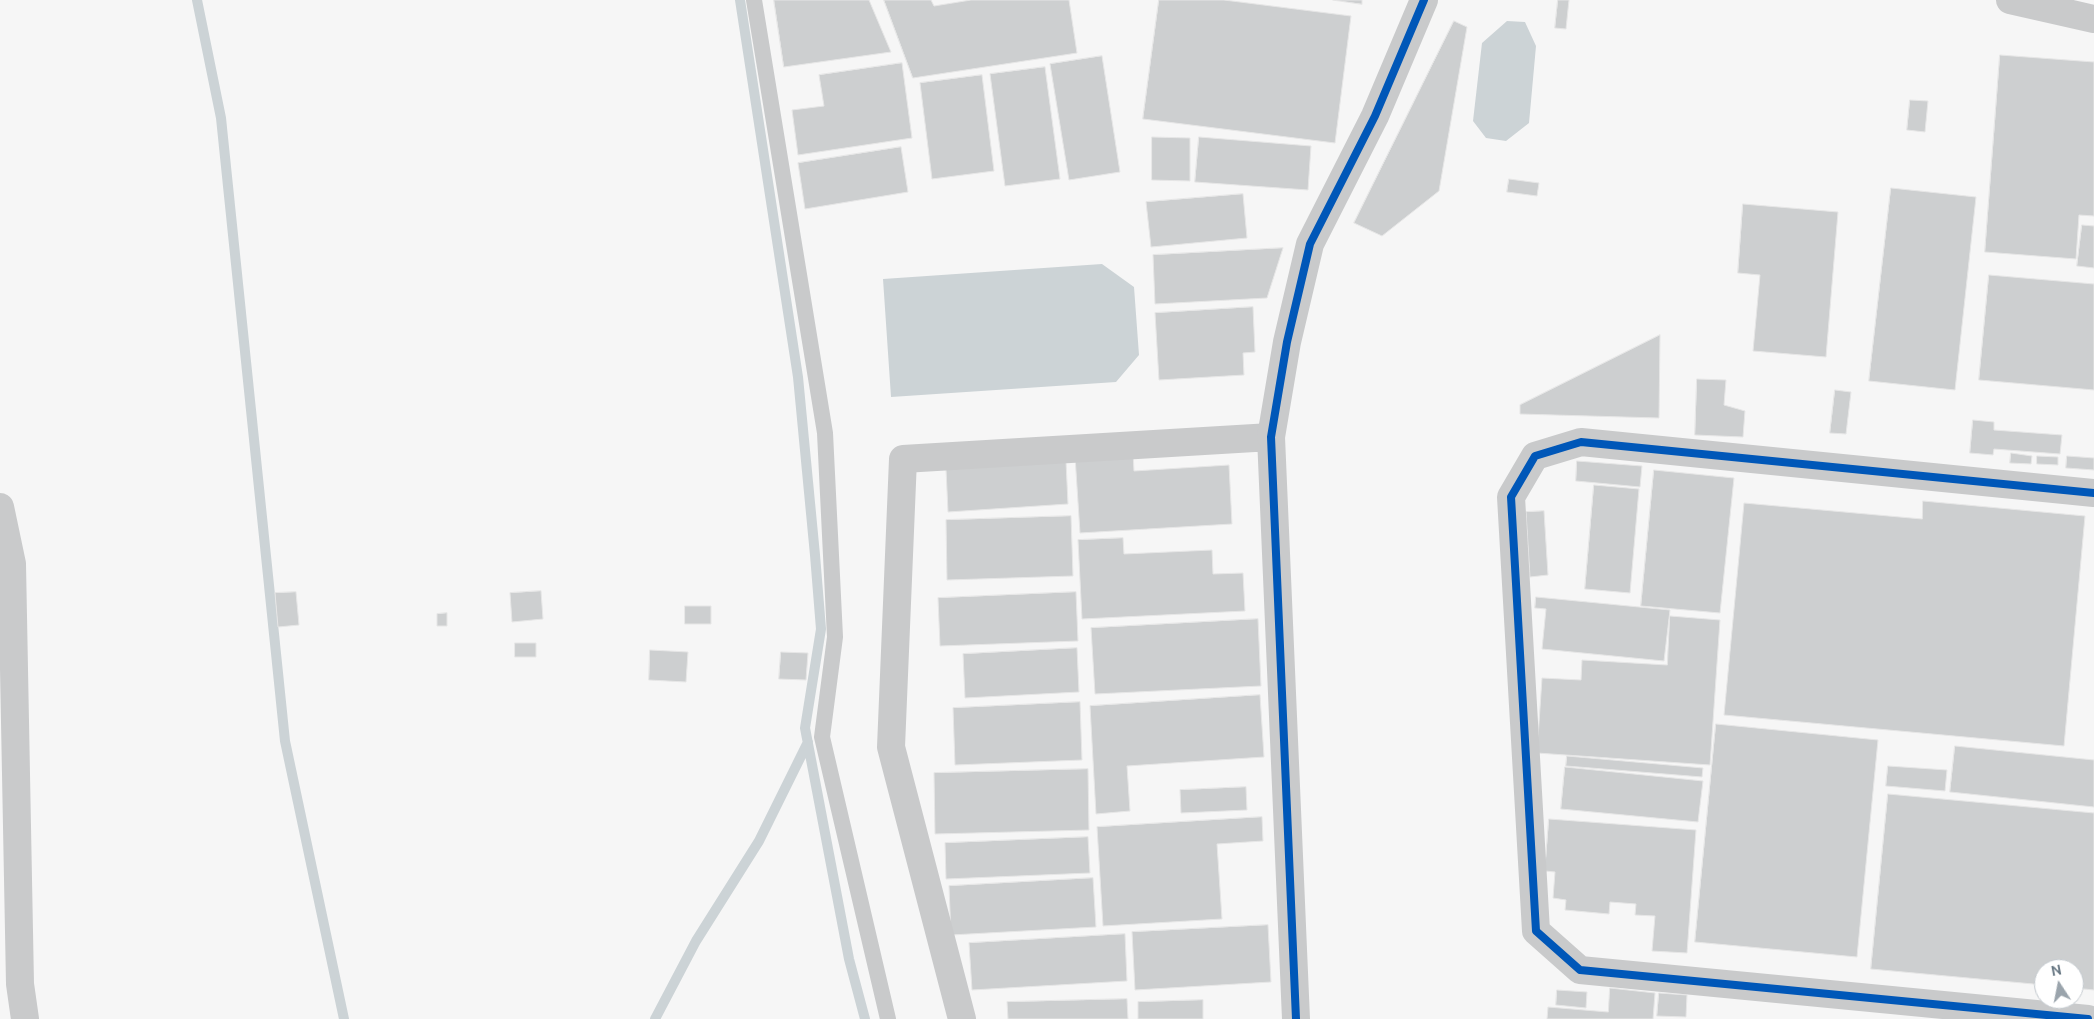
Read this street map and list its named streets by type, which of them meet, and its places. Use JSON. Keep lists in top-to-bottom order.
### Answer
{
  "north": "top"
}
